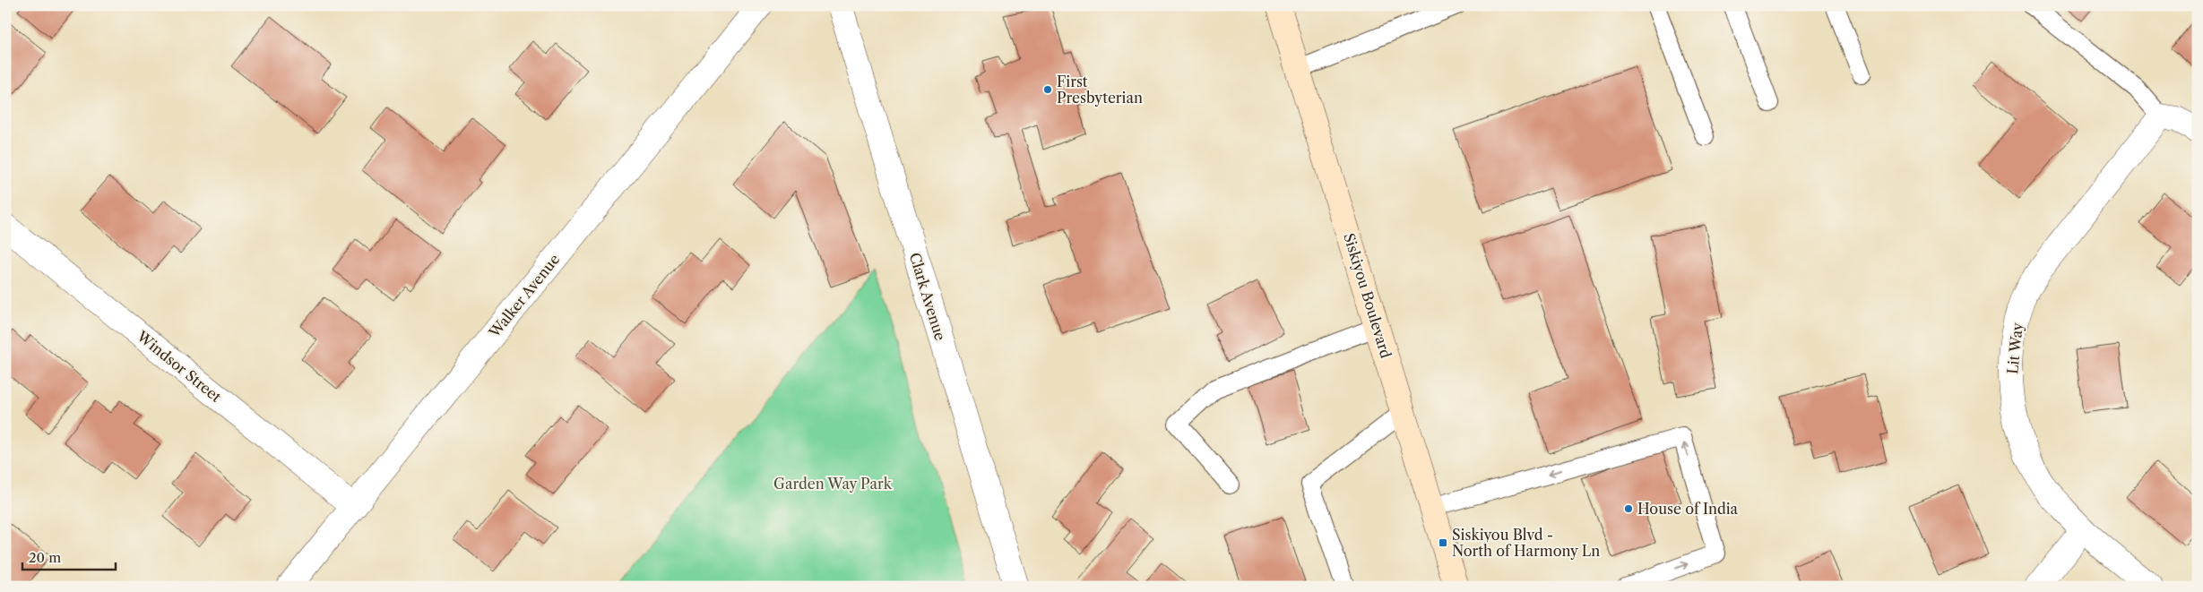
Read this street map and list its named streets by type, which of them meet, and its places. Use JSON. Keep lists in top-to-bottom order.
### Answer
{
  "streets": {
    "main road": ["Siskiyou Boulevard"],
    "street": [
      "Walker Avenue",
      "Clark Avenue",
      "Lit Way",
      "Windsor Street"
    ]
  },
  "crossings": [
    ["Walker Avenue", "Windsor Street"]
  ],
  "parks": ["Garden Way Park"],
  "places": {
    "other": ["First Presbyterian", "House of India"],
    "transit": ["Siskiyou Blvd - North of Harmony Ln"]
  },
  "scale_bar": "20 m"
}
